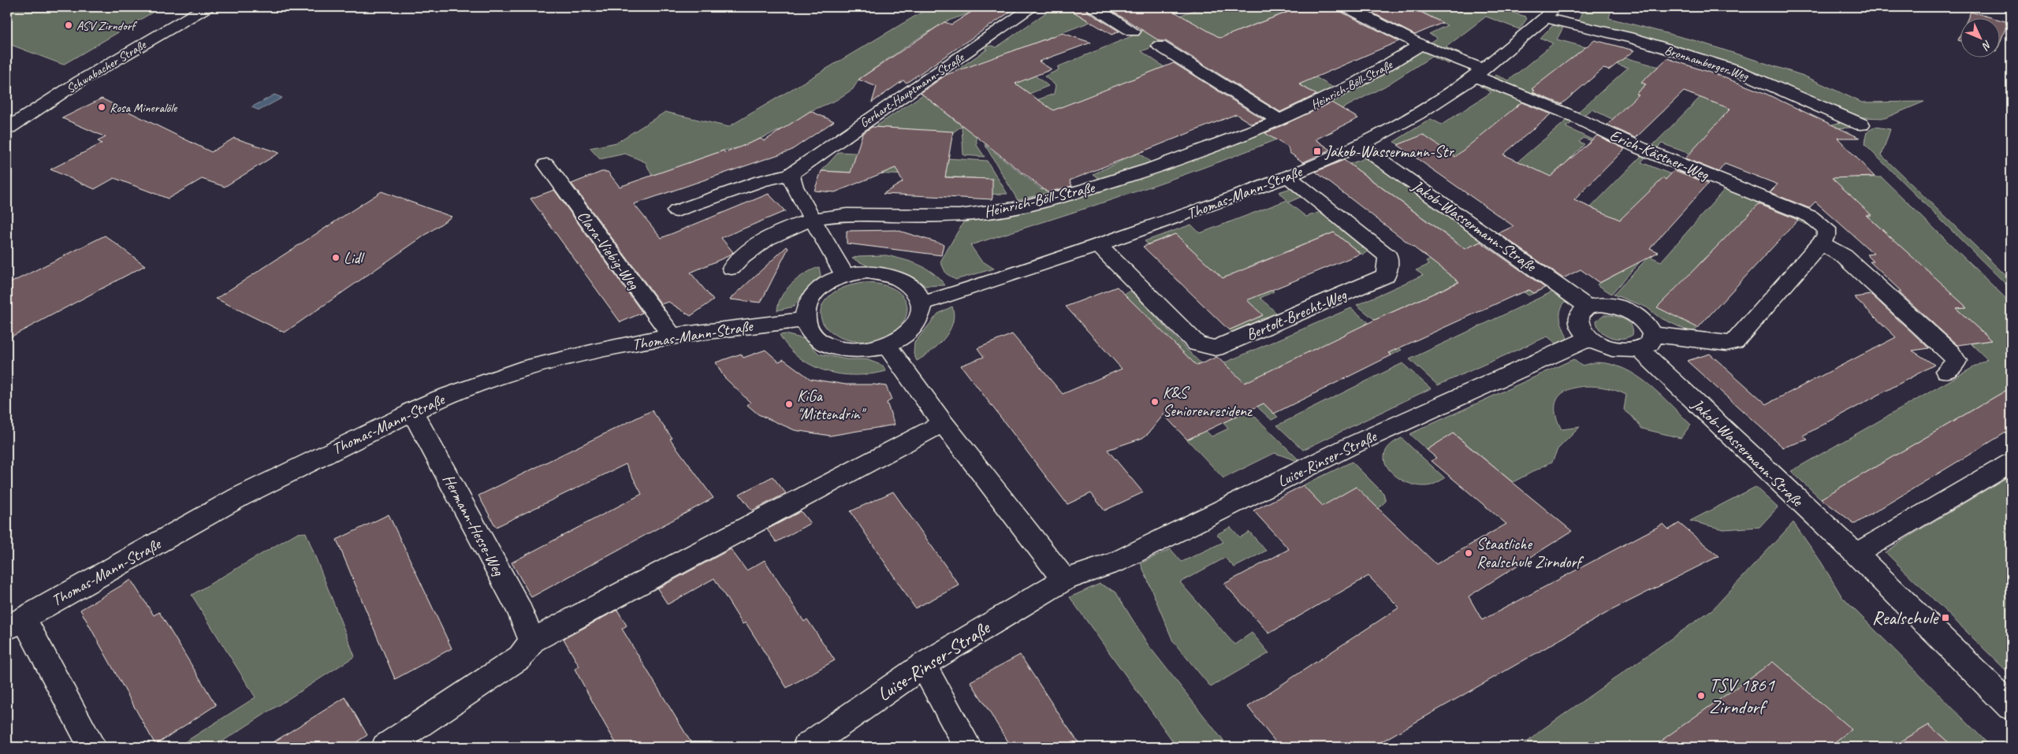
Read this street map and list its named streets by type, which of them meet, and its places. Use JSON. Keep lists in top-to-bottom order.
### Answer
{
  "streets": {
    "street": [
      "Bronnamberger Weg",
      "Schwabacher Straße",
      "Heinrich-Böll-Straße",
      "Gerhart-Hauptmann-Straße",
      "Erich-Kästner-Weg",
      "Thomas-Mann-Straße",
      "Jakob-Wassermann-Straße",
      "Clara-Viebig-Weg",
      "Bertolt-Brecht-Weg",
      "Luise-Rinser-Straße",
      "Hermann-Hesse-Weg"
    ]
  },
  "crossings": [
    ["Bronnamberger Weg", "Thomas-Mann-Straße"],
    ["Erich-Kästner-Weg", "Thomas-Mann-Straße"],
    ["Thomas-Mann-Straße", "Jakob-Wassermann-Straße"],
    ["Thomas-Mann-Straße", "Clara-Viebig-Weg"],
    ["Thomas-Mann-Straße", "Bertolt-Brecht-Weg"],
    ["Thomas-Mann-Straße", "Hermann-Hesse-Weg"],
    ["Jakob-Wassermann-Straße", "Luise-Rinser-Straße"]
  ],
  "places": {
    "other": [
      "ASV Zirndorf",
      "Rosa Mineralöle",
      "Lidl",
      "K&S Seniorenresidenz",
      "KiGa \"Mittendrin\"",
      "Staatliche Realschule Zirndorf",
      "TSV 1861 Zirndorf"
    ],
    "transit": ["Jakob-Wassermann-Str", "Realschule"]
  },
  "north": "bottom right"
}
